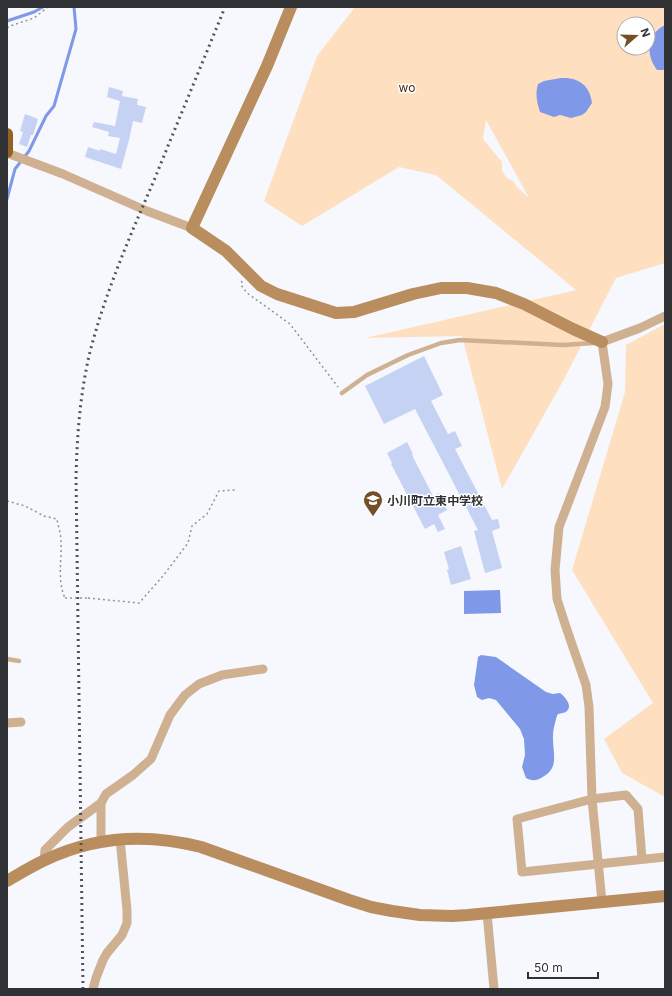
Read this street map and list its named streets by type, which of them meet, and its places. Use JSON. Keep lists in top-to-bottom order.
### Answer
{
  "parks": ["wo"],
  "places": {
    "school or university": ["小川町立東中学校"]
  },
  "scale_bar": "50 m",
  "north": "right"
}
